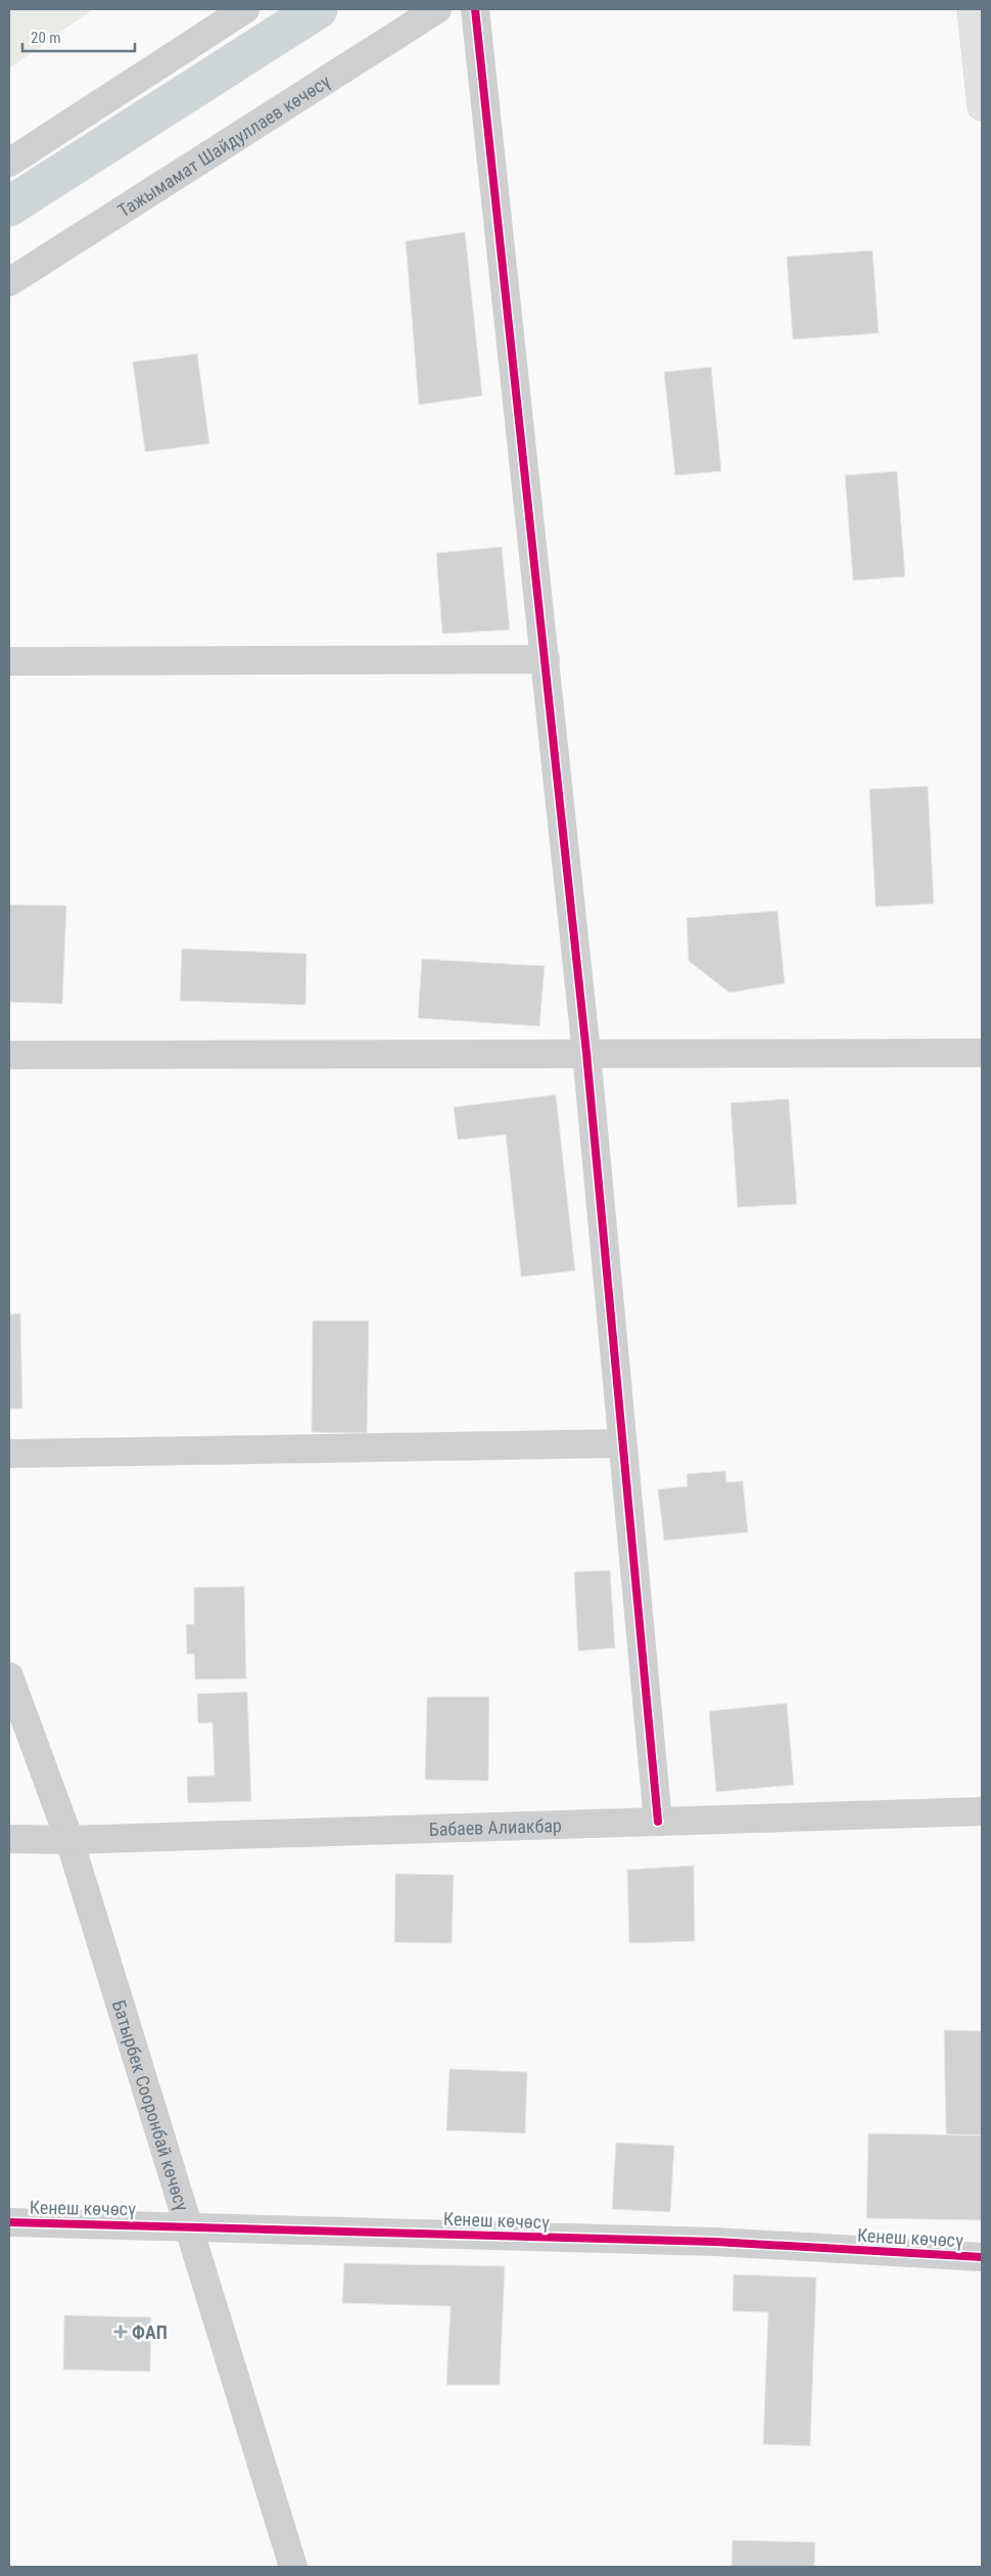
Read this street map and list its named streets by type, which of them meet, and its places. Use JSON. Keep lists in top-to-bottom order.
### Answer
{
  "streets": {
    "street": [
      "Тажымамат Шайдуллаев көчөсү",
      "Бабаев Алиакбар",
      "Батырбек Сооронбай көчөсү",
      "Кенеш көчөсү"
    ]
  },
  "crossings": [
    ["Бабаев Алиакбар", "Батырбек Сооронбай көчөсү"],
    ["Батырбек Сооронбай көчөсү", "Кенеш көчөсү"]
  ],
  "places": {
    "health": ["ФАП"]
  },
  "scale_bar": "20 m"
}
